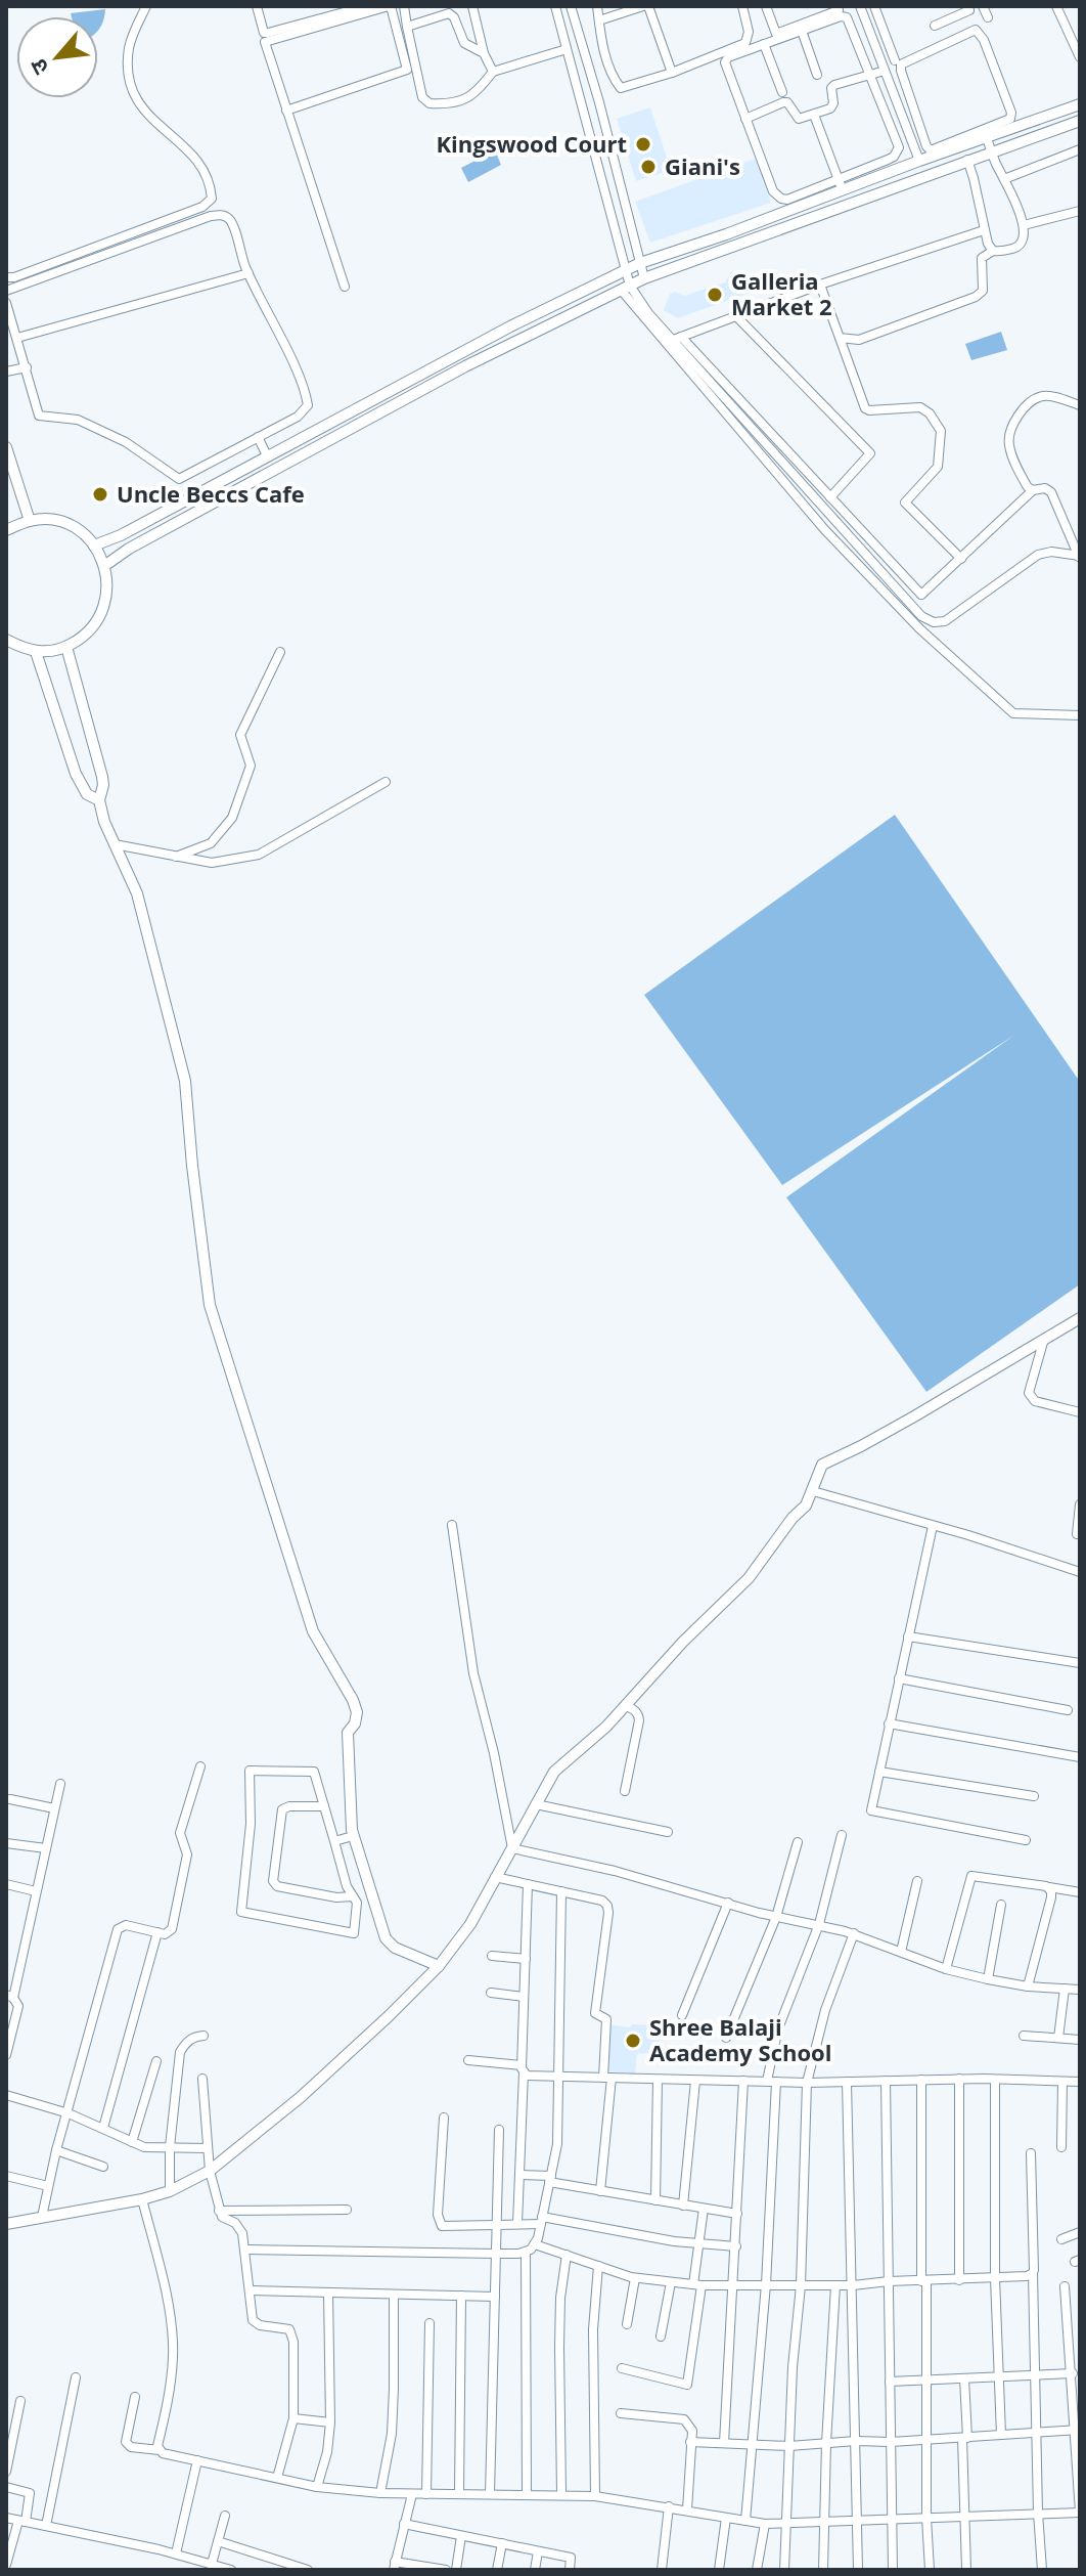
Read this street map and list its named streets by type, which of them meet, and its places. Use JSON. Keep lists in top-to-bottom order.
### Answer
{
  "places": [
    "Kingswood Court",
    "Giani's",
    "Galleria Market 2",
    "Uncle Beccs Cafe",
    "Shree Balaji Academy School"
  ],
  "north": "bottom left"
}
